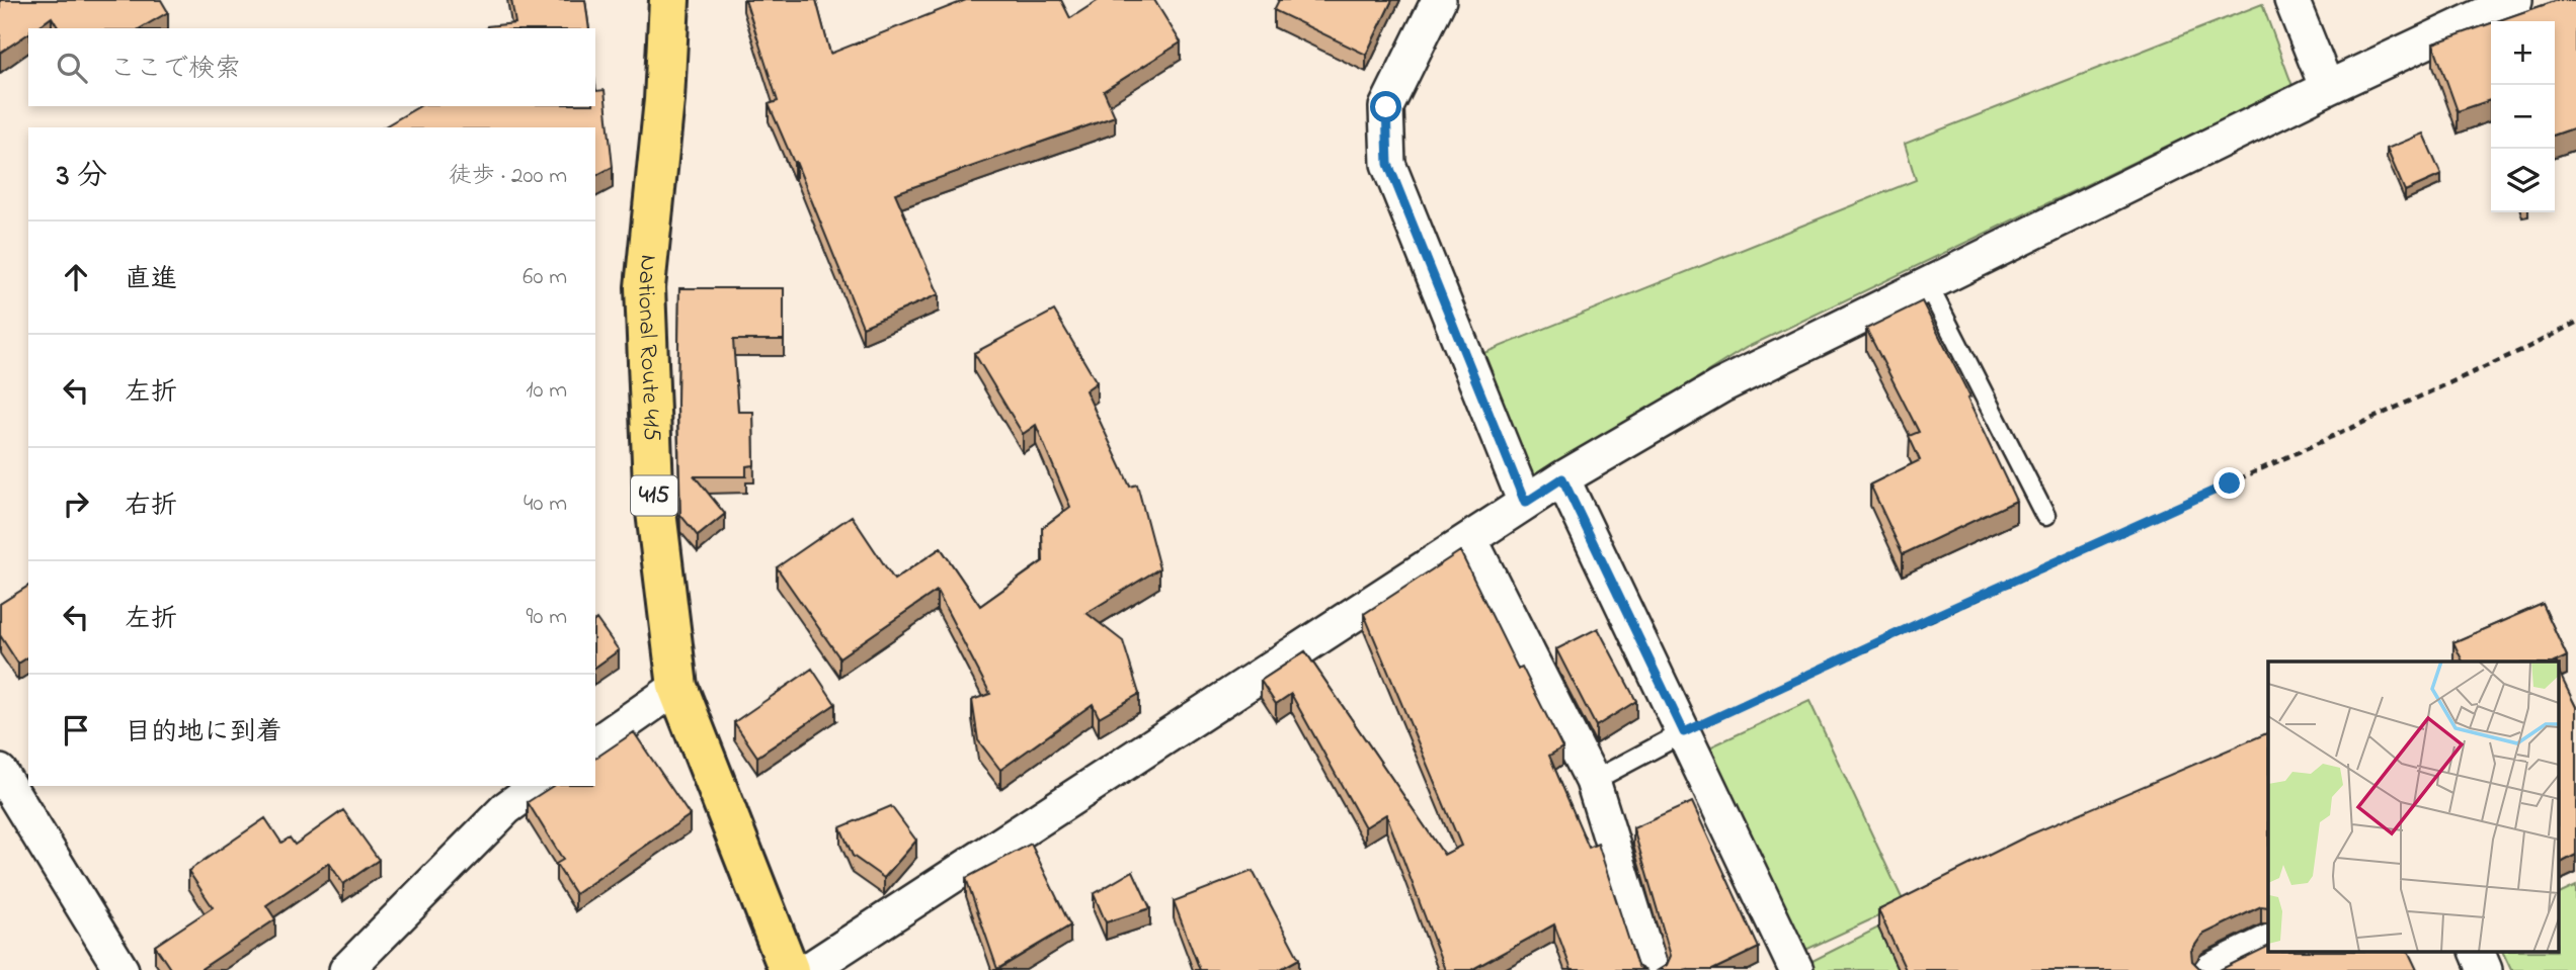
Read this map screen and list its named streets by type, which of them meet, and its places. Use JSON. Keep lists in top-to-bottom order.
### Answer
{
  "streets": {
    "highway": ["National Route 415", "415"]
  },
  "page": {
    "map_buttons": ["+", "−"],
    "search": "ここで検索",
    "heading": ["3 分", "徒歩 · 200 m"],
    "list": [
      ["直進", "60 m"],
      ["左折", "10 m"],
      ["右折", "40 m"],
      ["左折", "90 m"],
      "目的地に到着"
    ]
  }
}
